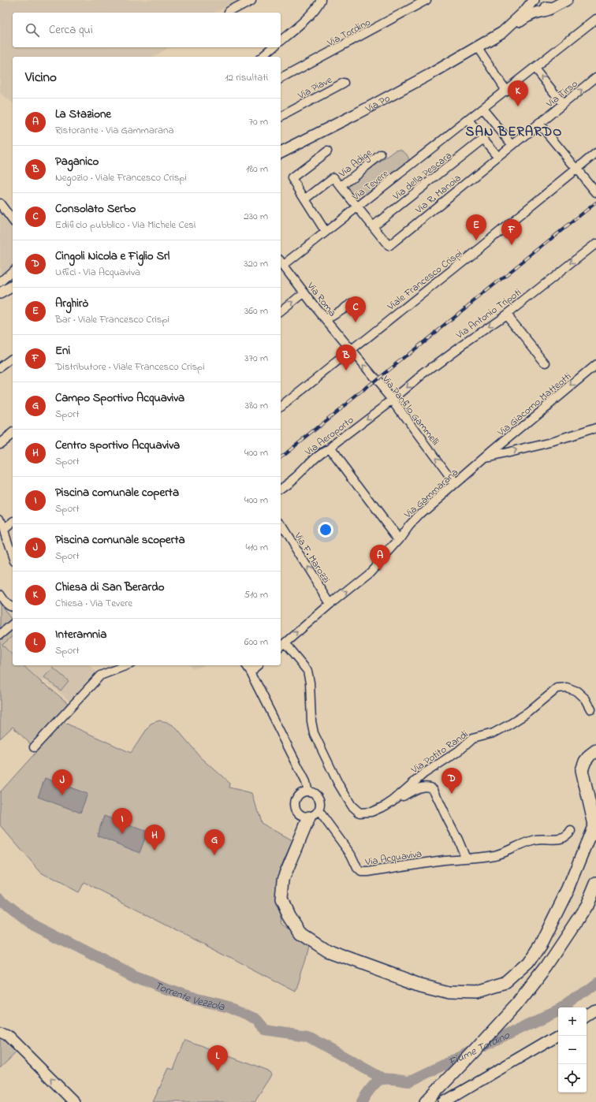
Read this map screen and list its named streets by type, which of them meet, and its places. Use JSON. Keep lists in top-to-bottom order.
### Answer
{
  "streets": {
    "main road": ["Via Po"],
    "street": [
      "Via Tordino",
      "Via Piave",
      "Via Tirso",
      "Via Adige",
      "Via della Pescara",
      "Via Tevere",
      "Via R. Manoia",
      "Viale Francesco Crispi",
      "Via Roma",
      "Via Antonio Tripoti",
      "Via Giacomo Matteotti",
      "Via Panfilo Gammelli",
      "Via Aeroporto",
      "Via Gammarana",
      "Via F. Marozzi",
      "Via Potito Randi",
      "Via Acquaviva"
    ]
  },
  "crossings": [
    ["Via Tirso", "Via R. Manoia"],
    ["Via Adige", "Via R. Manoia"],
    ["Via della Pescara", "Via R. Manoia"],
    ["Via Tevere", "Via R. Manoia"],
    ["Via Tevere", "Via Roma"],
    ["Viale Francesco Crispi", "Via Roma"],
    ["Viale Francesco Crispi", "Via Panfilo Gammelli"],
    ["Via Roma", "Via Panfilo Gammelli"],
    ["Via Antonio Tripoti", "Via Panfilo Gammelli"],
    ["Via Antonio Tripoti", "Via Aeroporto"],
    ["Via Giacomo Matteotti", "Via Gammarana"],
    ["Via Panfilo Gammelli", "Via Aeroporto"],
    ["Via Panfilo Gammelli", "Via Gammarana"],
    ["Via Gammarana", "Via F. Marozzi"],
    ["Via Gammarana", "Via Potito Randi"]
  ],
  "one_way": [
    "Via Tirso",
    "Via Antonio Tripoti",
    "Via Giacomo Matteotti",
    "Via Panfilo Gammelli",
    "Via Aeroporto",
    "Via Gammarana",
    "Via F. Marozzi"
  ],
  "districts": ["SAN BERARDO"],
  "water": ["Torrente Vezzola", "Fiume Tordino"],
  "page": {
    "search": "Cerca qui",
    "heading": ["Vicino", "12 risultati"],
    "pins": [
      "K",
      "E",
      "F",
      "C",
      "B",
      "A",
      "D",
      "J",
      "I",
      "H",
      "G",
      "L"
    ],
    "list": [
      {
        "mark": "A",
        "name": "La Stazione",
        "note": "Ristorante · Via Gammarana",
        "value": "70 m"
      },
      {
        "mark": "B",
        "name": "Paganico",
        "note": "Negozio · Viale Francesco Crispi",
        "value": "180 m"
      },
      {
        "mark": "C",
        "name": "Consolato Serbo",
        "note": "Edificio pubblico · Via Michele Cesi",
        "value": "230 m"
      },
      {
        "mark": "D",
        "name": "Cingoli Nicola e Figlio Srl",
        "note": "Uffici · Via Acquaviva",
        "value": "320 m"
      },
      {
        "mark": "E",
        "name": "Arghirò",
        "note": "Bar · Viale Francesco Crispi",
        "value": "360 m"
      },
      {
        "mark": "F",
        "name": "Eni",
        "note": "Distributore · Viale Francesco Crispi",
        "value": "370 m"
      },
      {
        "mark": "G",
        "name": "Campo Sportivo Acquaviva",
        "note": "Sport",
        "value": "380 m"
      },
      {
        "mark": "H",
        "name": "Centro sportivo Acquaviva",
        "note": "Sport",
        "value": "400 m"
      },
      {
        "mark": "I",
        "name": "Piscina comunale coperta",
        "note": "Sport",
        "value": "400 m"
      },
      {
        "mark": "J",
        "name": "Piscina comunale scoperta",
        "note": "Sport",
        "value": "410 m"
      },
      {
        "mark": "K",
        "name": "Chiesa di San Berardo",
        "note": "Chiesa · Via Tevere",
        "value": "510 m"
      },
      {
        "mark": "L",
        "name": "Interamnia",
        "note": "Sport",
        "value": "600 m"
      }
    ],
    "map_buttons": ["+", "−"]
  }
}
